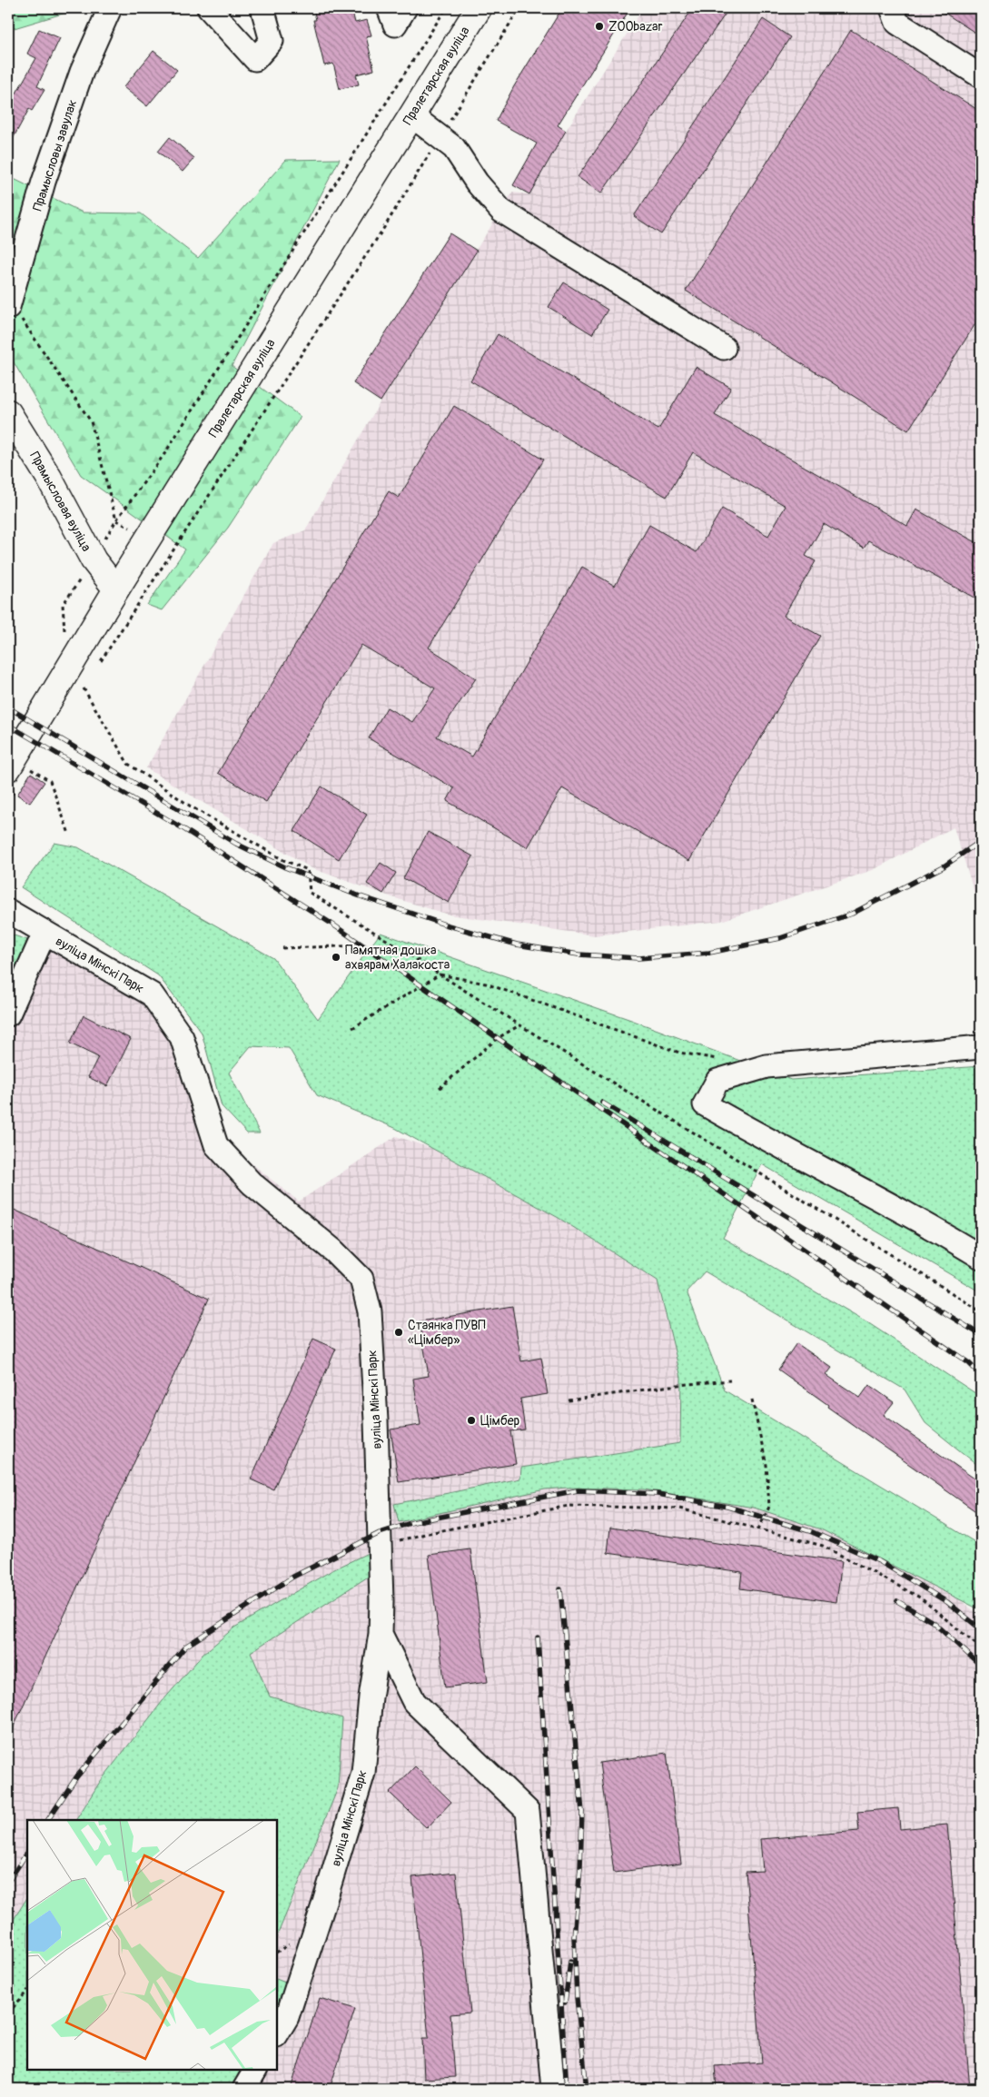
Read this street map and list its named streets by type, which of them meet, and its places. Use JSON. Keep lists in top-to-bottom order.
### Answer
{
  "streets": {
    "main road": ["Пралетарская вуліца", "Прамысловая вуліца"],
    "street": ["Прамысловы завулак", "вуліца Мінскі Парк"]
  },
  "crossings": [
    ["Пралетарская вуліца", "Прамысловая вуліца"]
  ],
  "places": [
    "ZOObazar",
    "Памятная дошка ахвярам Халакоста",
    "Стаянка ПУВП «Цімбер»",
    "Цімбер"
  ]
}
